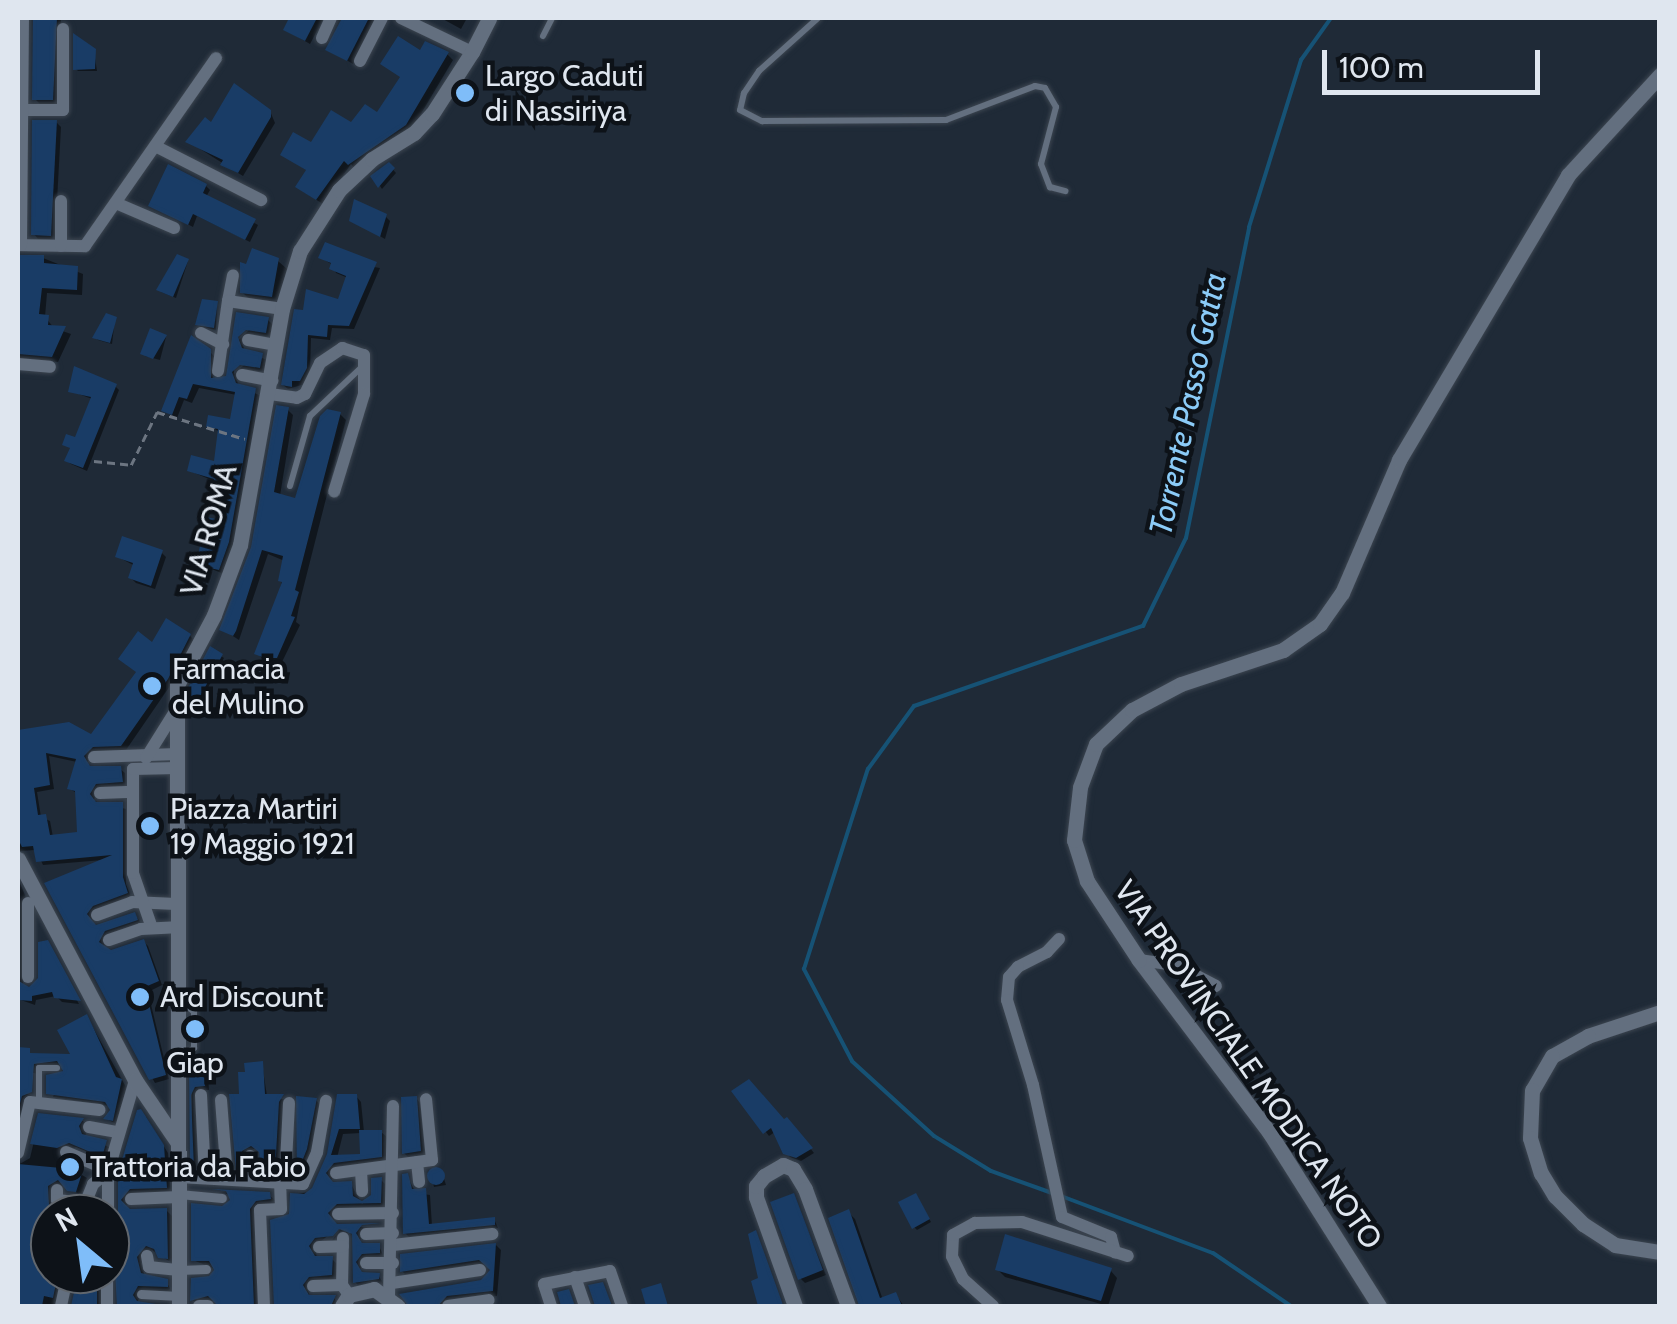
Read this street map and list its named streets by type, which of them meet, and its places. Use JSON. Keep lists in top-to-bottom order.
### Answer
{
  "streets": {
    "street": ["VIA ROMA", "VIA PROVINCIALE MODICA NOTO"]
  },
  "water": ["Torrente Passo Gatta"],
  "places": [
    "Largo Caduti di Nassiriya",
    "Farmacia del Mulino",
    "Piazza Martiri 19 Maggio 1921",
    "Ard Discount",
    "Giap",
    "Trattoria da Fabio"
  ],
  "scale_bar": "100 m",
  "north": "top left"
}
